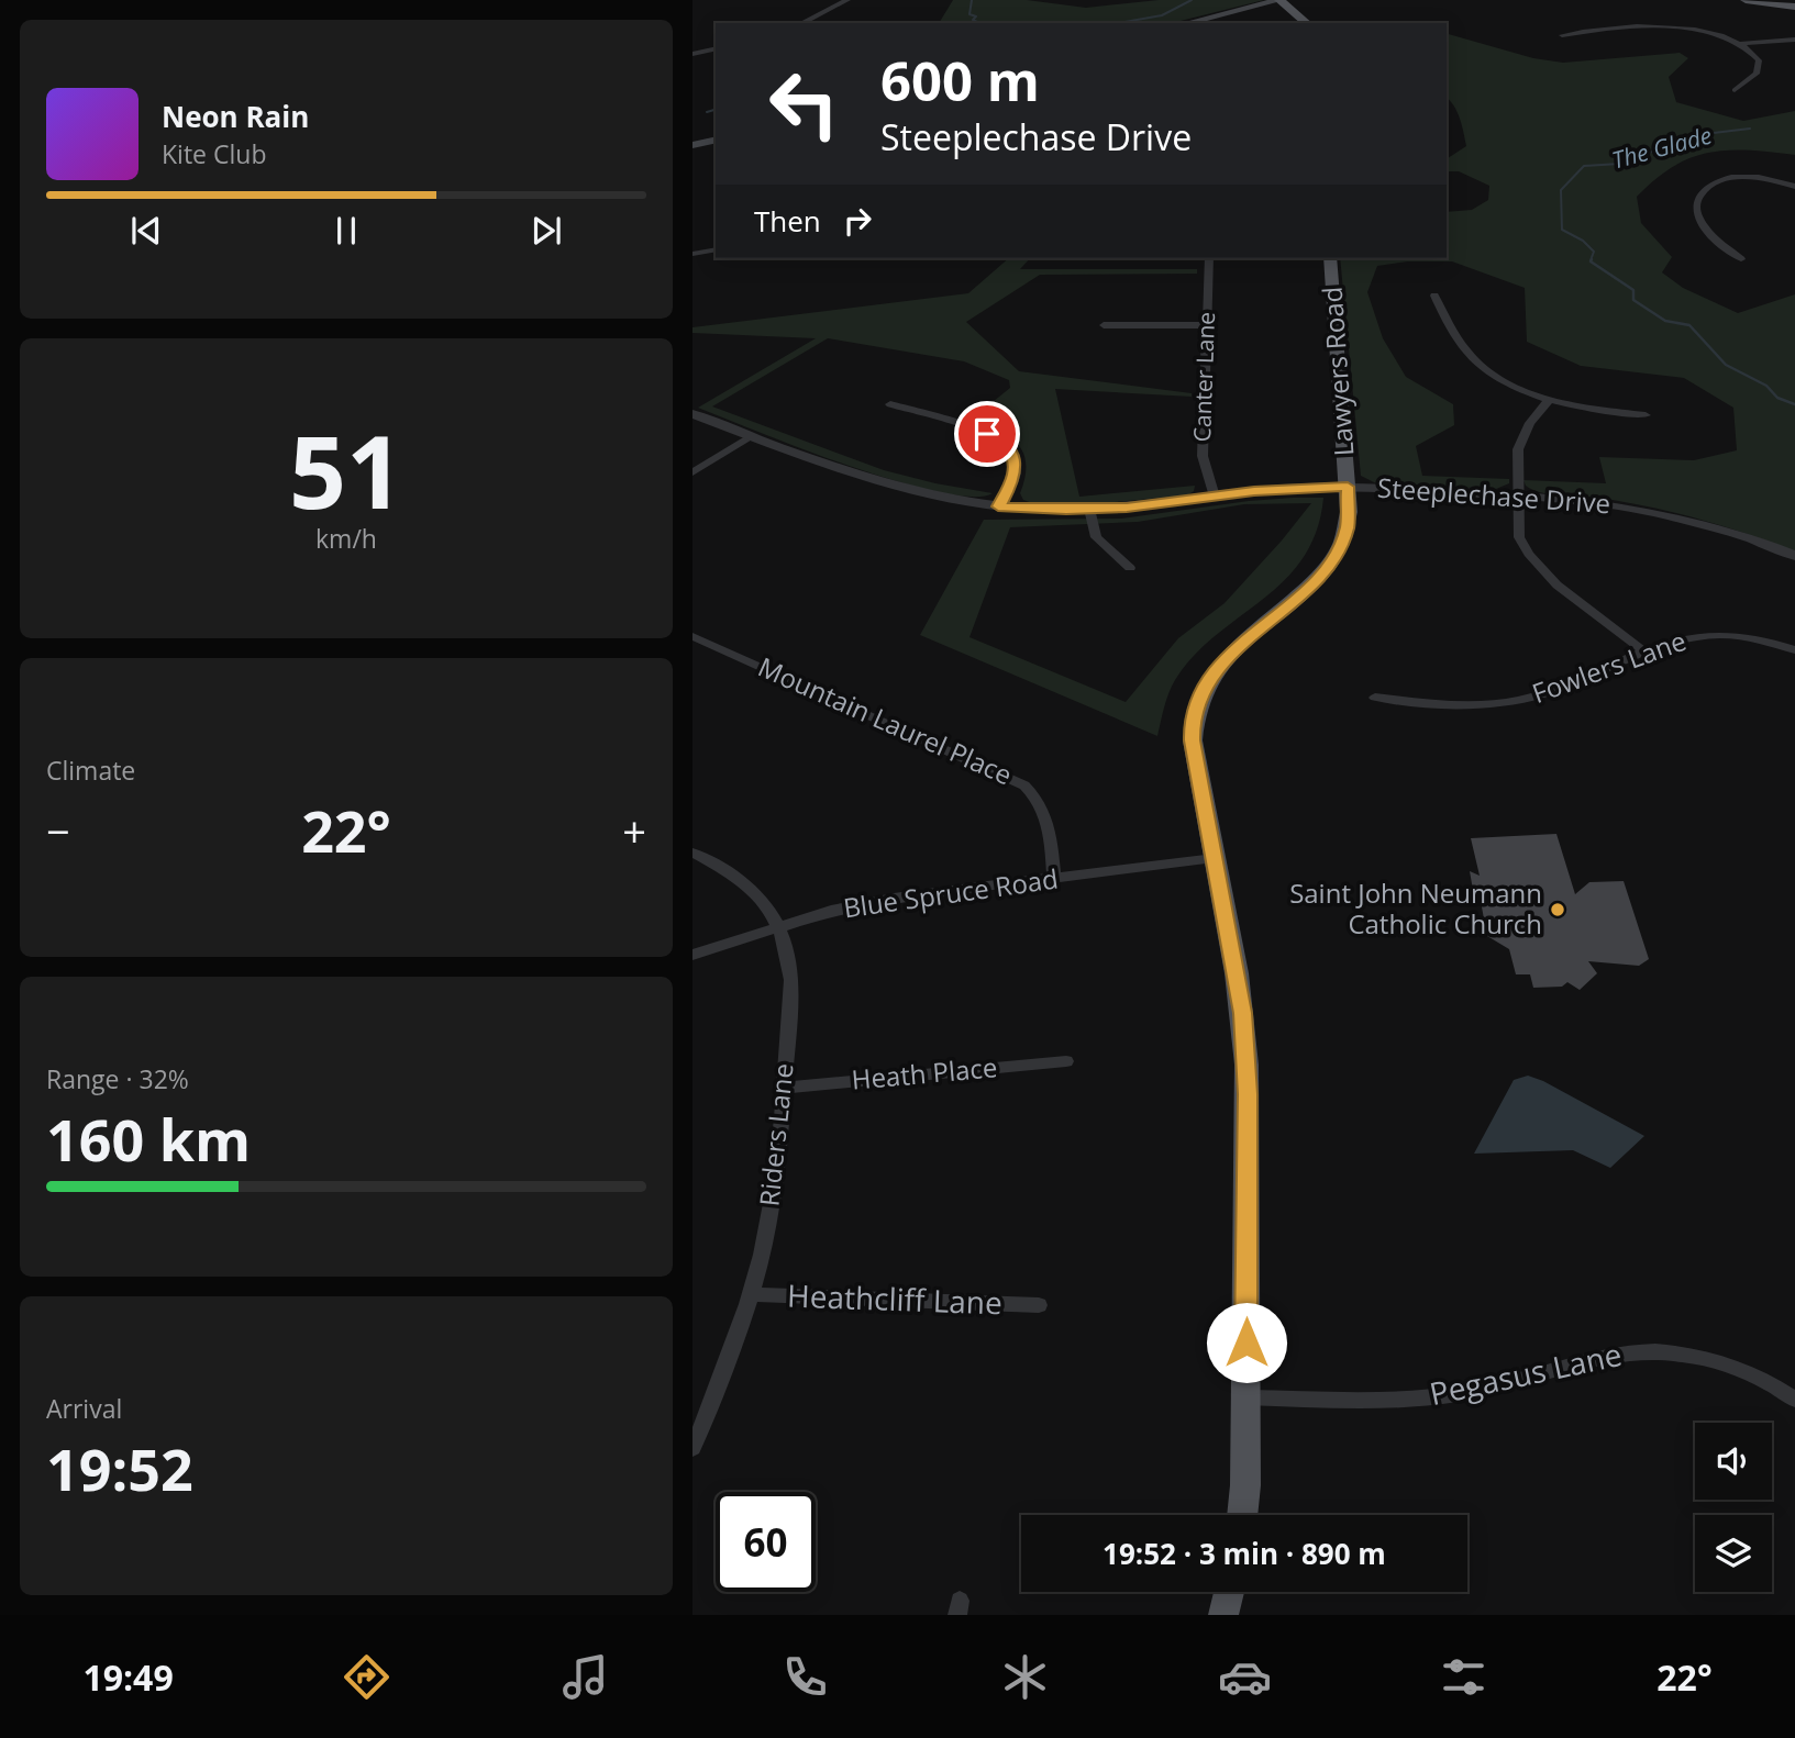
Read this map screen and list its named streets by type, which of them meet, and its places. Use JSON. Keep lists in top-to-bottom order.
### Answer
{
  "streets": {
    "main road": ["Lawyers Road"],
    "street": [
      "Canter Lane",
      "Steeplechase Drive",
      "Fowlers Lane",
      "Mountain Laurel Place",
      "Blue Spruce Road",
      "Heath Place",
      "Riders Lane",
      "Heathcliff Lane",
      "Pegasus Lane"
    ]
  },
  "crossings": [
    ["Lawyers Road", "Steeplechase Drive"],
    ["Lawyers Road", "Blue Spruce Road"],
    ["Lawyers Road", "Pegasus Lane"],
    ["Canter Lane", "Steeplechase Drive"],
    ["Mountain Laurel Place", "Blue Spruce Road"],
    ["Blue Spruce Road", "Riders Lane"],
    ["Heath Place", "Riders Lane"],
    ["Riders Lane", "Heathcliff Lane"]
  ],
  "water": ["The Glade"],
  "places": ["Saint John Neumann Catholic Church"],
  "page": {
    "turn": ["600 m", "Steeplechase Drive"],
    "song": ["Neon Rain", "Kite Club"],
    "then": "Then",
    "tile": [
      ["51", "km/h"],
      "Climate",
      ["Range · 32%", "160 km"],
      ["Arrival", "19:52"]
    ],
    "heat": ["−", "22°", "+"],
    "limit": "60",
    "trip": "19:52 · 3 min · 890 m",
    "tabs": ["19:49", "22°"]
  }
}
